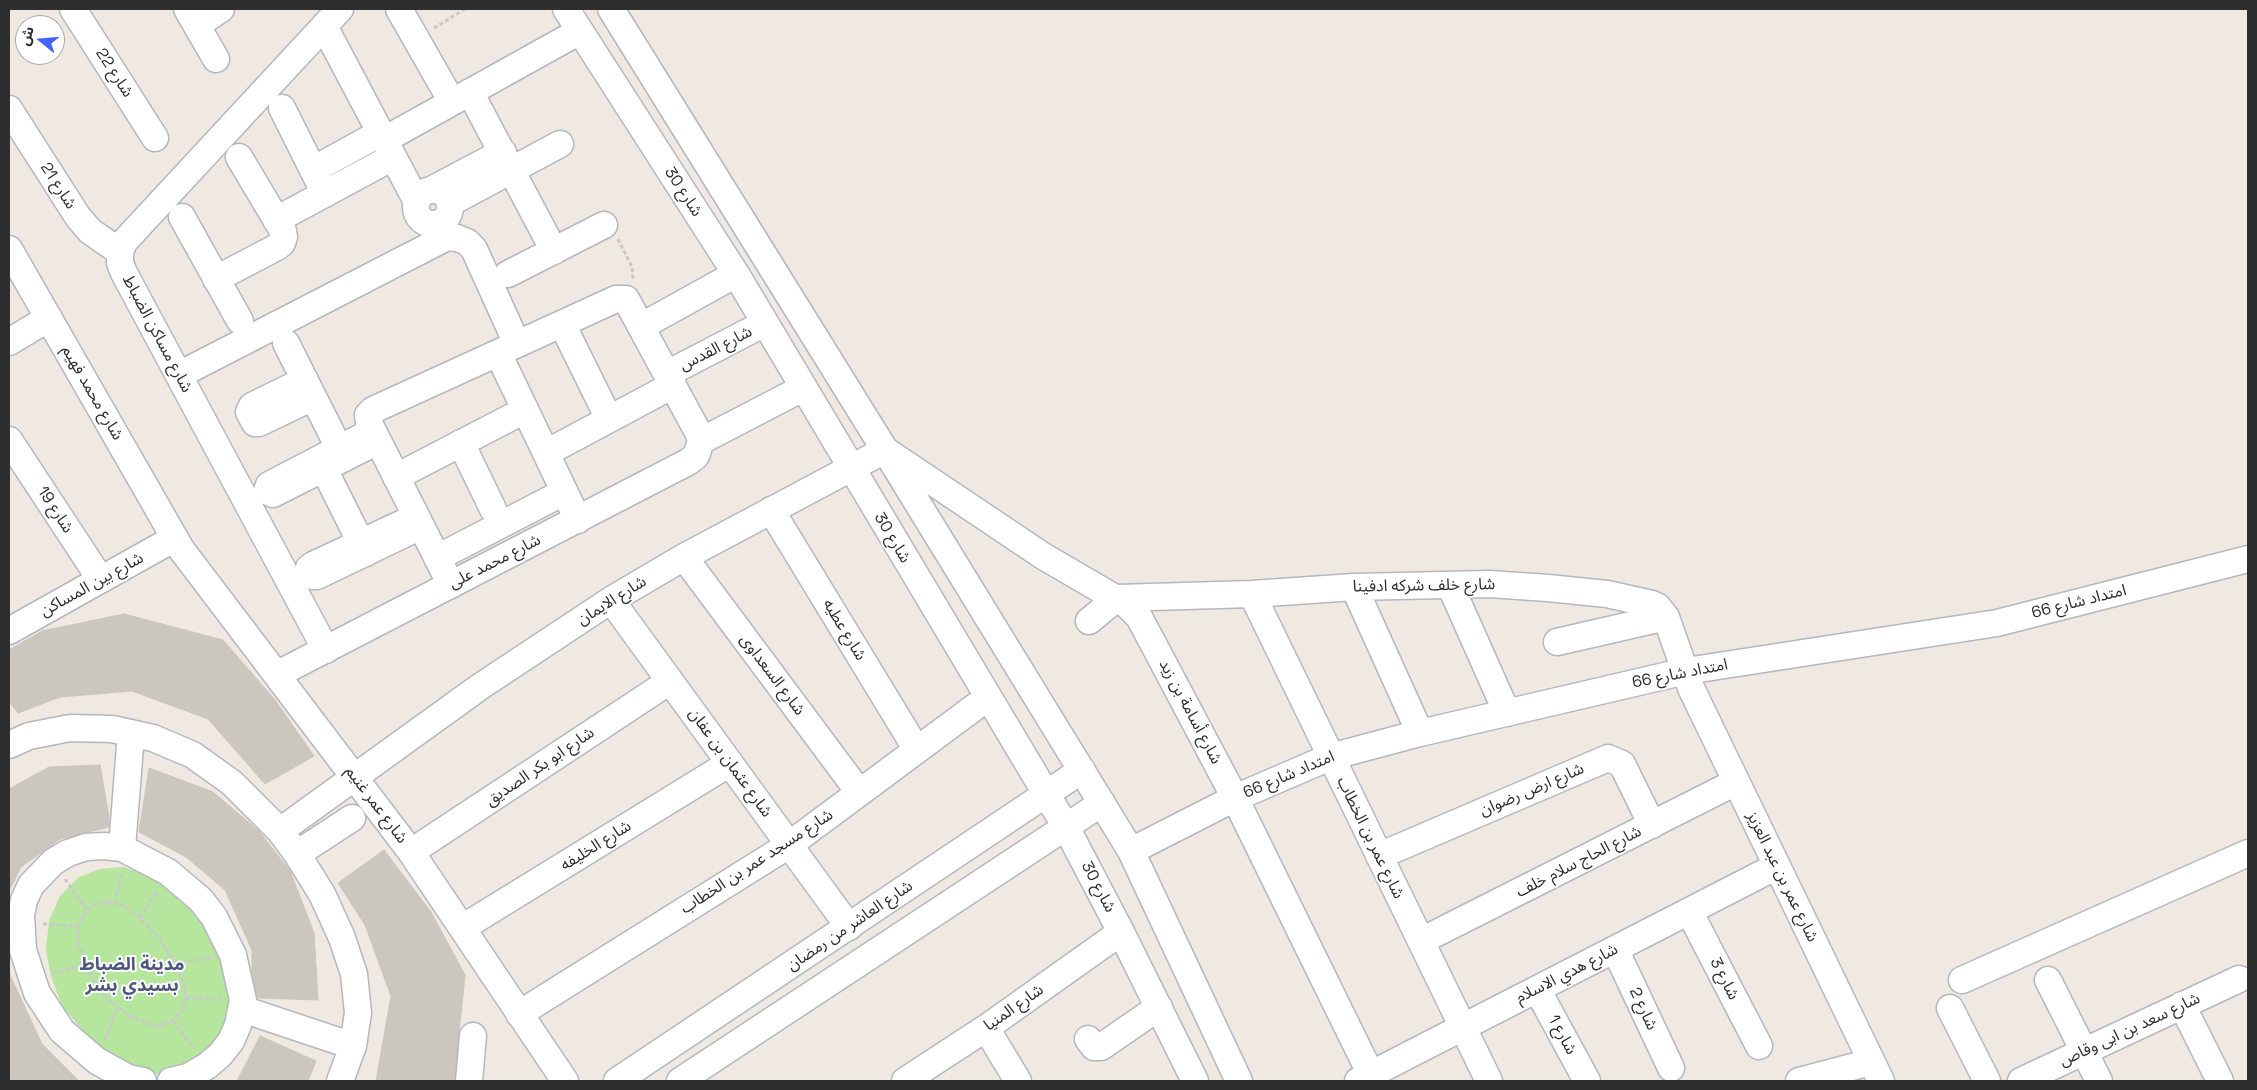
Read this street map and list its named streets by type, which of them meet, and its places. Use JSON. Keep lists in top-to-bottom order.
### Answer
{
  "streets": {
    "street": [
      "شارع 22",
      "شارع 21",
      "شارع 30",
      "شارع مساكن الضباط",
      "شارع القدس",
      "شارع محمد فهيم",
      "شارع 19",
      "شارع محمد على",
      "شارع بين المساكن",
      "شارع خلف شركه ادفينا",
      "شارع الايمان",
      "امتداد شارع 66",
      "شارع عطيه",
      "شارع السعداوى",
      "شارع أسامة بن زيد",
      "شارع عثمان بن عفان",
      "شارع ابو بكر الصديق",
      "شارع ارض رضوان",
      "شارع عمر غنيم",
      "شارع عمر بن الخطاب",
      "شارع الخليفه",
      "شارع مسجد عمر بن الخطاب",
      "شارع الحاج سلام خلف",
      "شارع عمر بن عبد العزيز",
      "شارع العاشر من رمضان",
      "شارع هدي الاسلام",
      "شارع 3",
      "شارع المنيا",
      "شارع 2",
      "شارع سعد بن ابى وقاص",
      "شارع 1"
    ]
  },
  "crossings": [
    ["شارع 21", "شارع مساكن الضباط"],
    ["شارع 30", "شارع القدس"],
    ["شارع 30", "شارع الايمان"],
    ["شارع 30", "شارع مسجد عمر بن الخطاب"],
    ["شارع 30", "شارع العاشر من رمضان"],
    ["شارع 30", "شارع المنيا"],
    ["شارع مساكن الضباط", "شارع محمد على"],
    ["شارع محمد فهيم", "شارع بين المساكن"],
    ["شارع محمد فهيم", "شارع عمر غنيم"],
    ["شارع 19", "شارع بين المساكن"],
    ["شارع محمد على", "شارع عمر غنيم"],
    ["شارع بين المساكن", "شارع عمر غنيم"],
    ["شارع خلف شركه ادفينا", "شارع أسامة بن زيد"],
    ["شارع خلف شركه ادفينا", "شارع عمر بن الخطاب"],
    ["شارع الايمان", "شارع عطيه"],
    ["شارع الايمان", "شارع السعداوى"],
    ["شارع الايمان", "شارع أسامة بن زيد"],
    ["شارع الايمان", "شارع عثمان بن عفان"],
    ["شارع الايمان", "شارع عمر غنيم"],
    ["امتداد شارع 66", "شارع أسامة بن زيد"],
    ["امتداد شارع 66", "شارع عمر بن الخطاب"],
    ["امتداد شارع 66", "شارع عمر بن عبد العزيز"],
    ["شارع عطيه", "شارع مسجد عمر بن الخطاب"],
    ["شارع السعداوى", "شارع مسجد عمر بن الخطاب"],
    ["شارع أسامة بن زيد", "شارع هدي الاسلام"],
    ["شارع عثمان بن عفان", "شارع ابو بكر الصديق"],
    ["شارع عثمان بن عفان", "شارع الخليفه"],
    ["شارع عثمان بن عفان", "شارع مسجد عمر بن الخطاب"],
    ["شارع عثمان بن عفان", "شارع العاشر من رمضان"],
    ["شارع ابو بكر الصديق", "شارع عمر غنيم"],
    ["شارع ارض رضوان", "شارع عمر بن الخطاب"],
    ["شارع ارض رضوان", "شارع الحاج سلام خلف"],
    ["شارع عمر غنيم", "شارع الخليفه"],
    ["شارع عمر غنيم", "شارع مسجد عمر بن الخطاب"],
    ["شارع عمر بن الخطاب", "شارع الحاج سلام خلف"],
    ["شارع عمر بن الخطاب", "شارع هدي الاسلام"],
    ["شارع الحاج سلام خلف", "شارع عمر بن عبد العزيز"],
    ["شارع عمر بن عبد العزيز", "شارع هدي الاسلام"],
    ["شارع هدي الاسلام", "شارع 3"],
    ["شارع هدي الاسلام", "شارع 2"],
    ["شارع هدي الاسلام", "شارع 1"]
  ],
  "districts": ["مدينة الضباط بسيدي بشر"],
  "north": "left"
}
